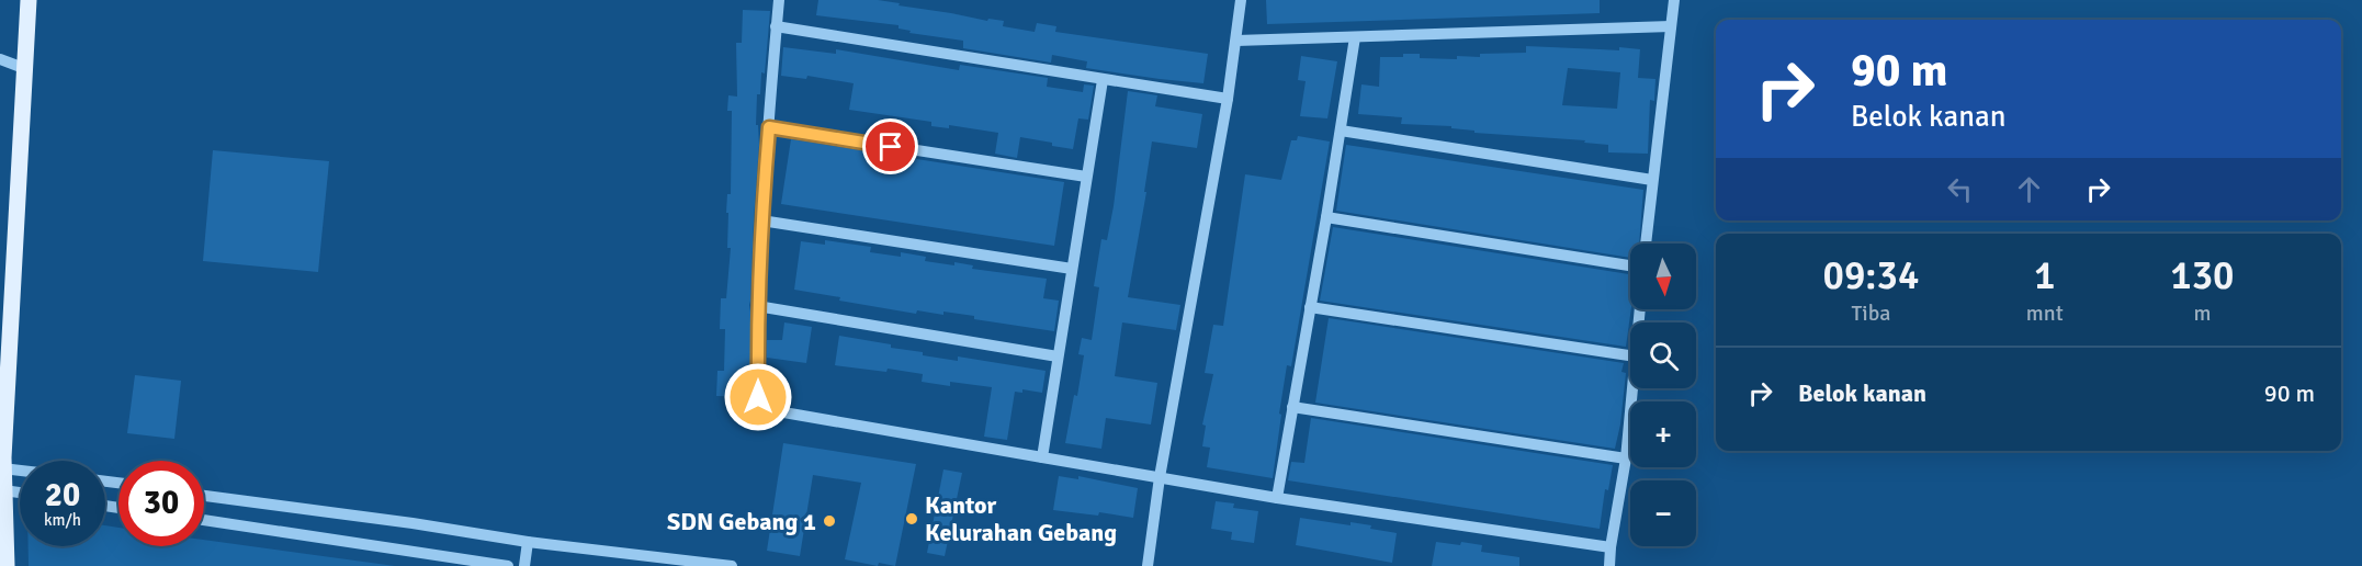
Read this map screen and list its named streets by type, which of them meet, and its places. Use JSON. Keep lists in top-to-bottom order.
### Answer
{
  "places": ["Kantor Kelurahan Gebang", "SDN Gebang 1"],
  "north": "bottom",
  "page": {
    "turn": ["90 m", "Belok kanan"],
    "eta": [
      "09:34",
      "Tiba",
      "1",
      "mnt",
      "130",
      "m"
    ],
    "map_buttons": ["+", "−"],
    "list": [
      {
        "name": "Belok kanan",
        "value": "90 m"
      }
    ],
    "speed": "20 km/h",
    "limit": "30"
  }
}
